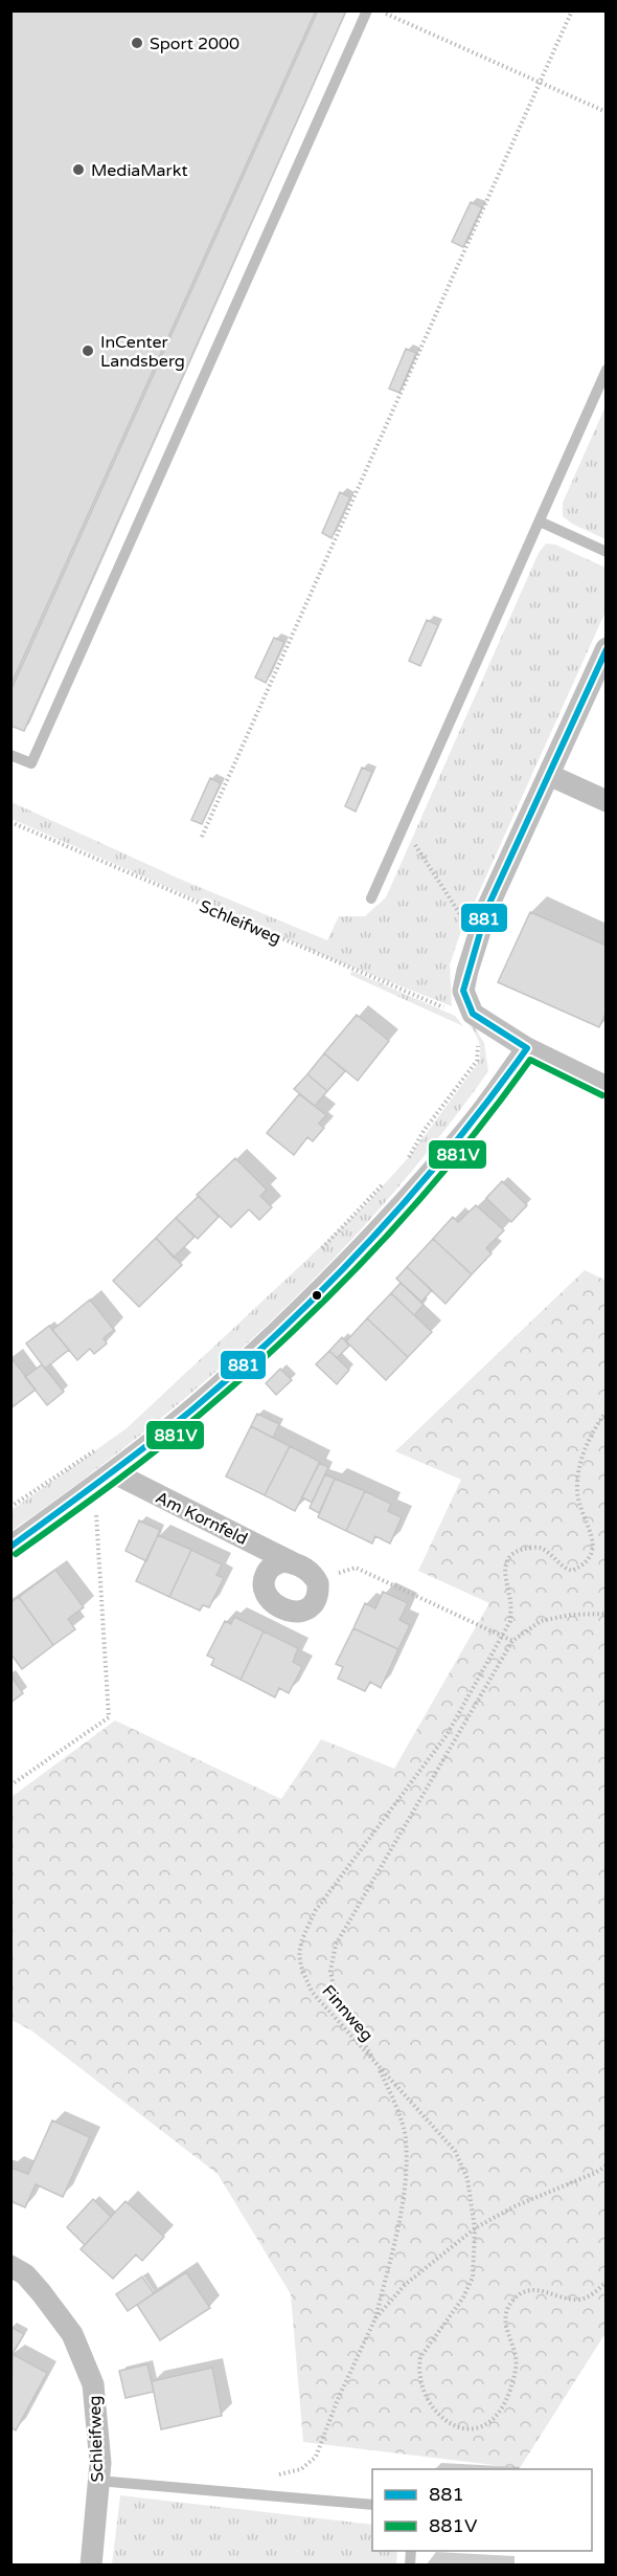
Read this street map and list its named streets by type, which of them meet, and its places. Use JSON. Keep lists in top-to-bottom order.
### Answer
{
  "streets": {
    "street": ["Schleifweg", "Am Kornfeld"],
    "path": ["Finnweg"]
  },
  "places": ["Sport 2000", "MediaMarkt", "InCenter Landsberg"],
  "lines": ["transit line 881", "transit line 881V"],
  "legend": ["881", "881V"]
}
